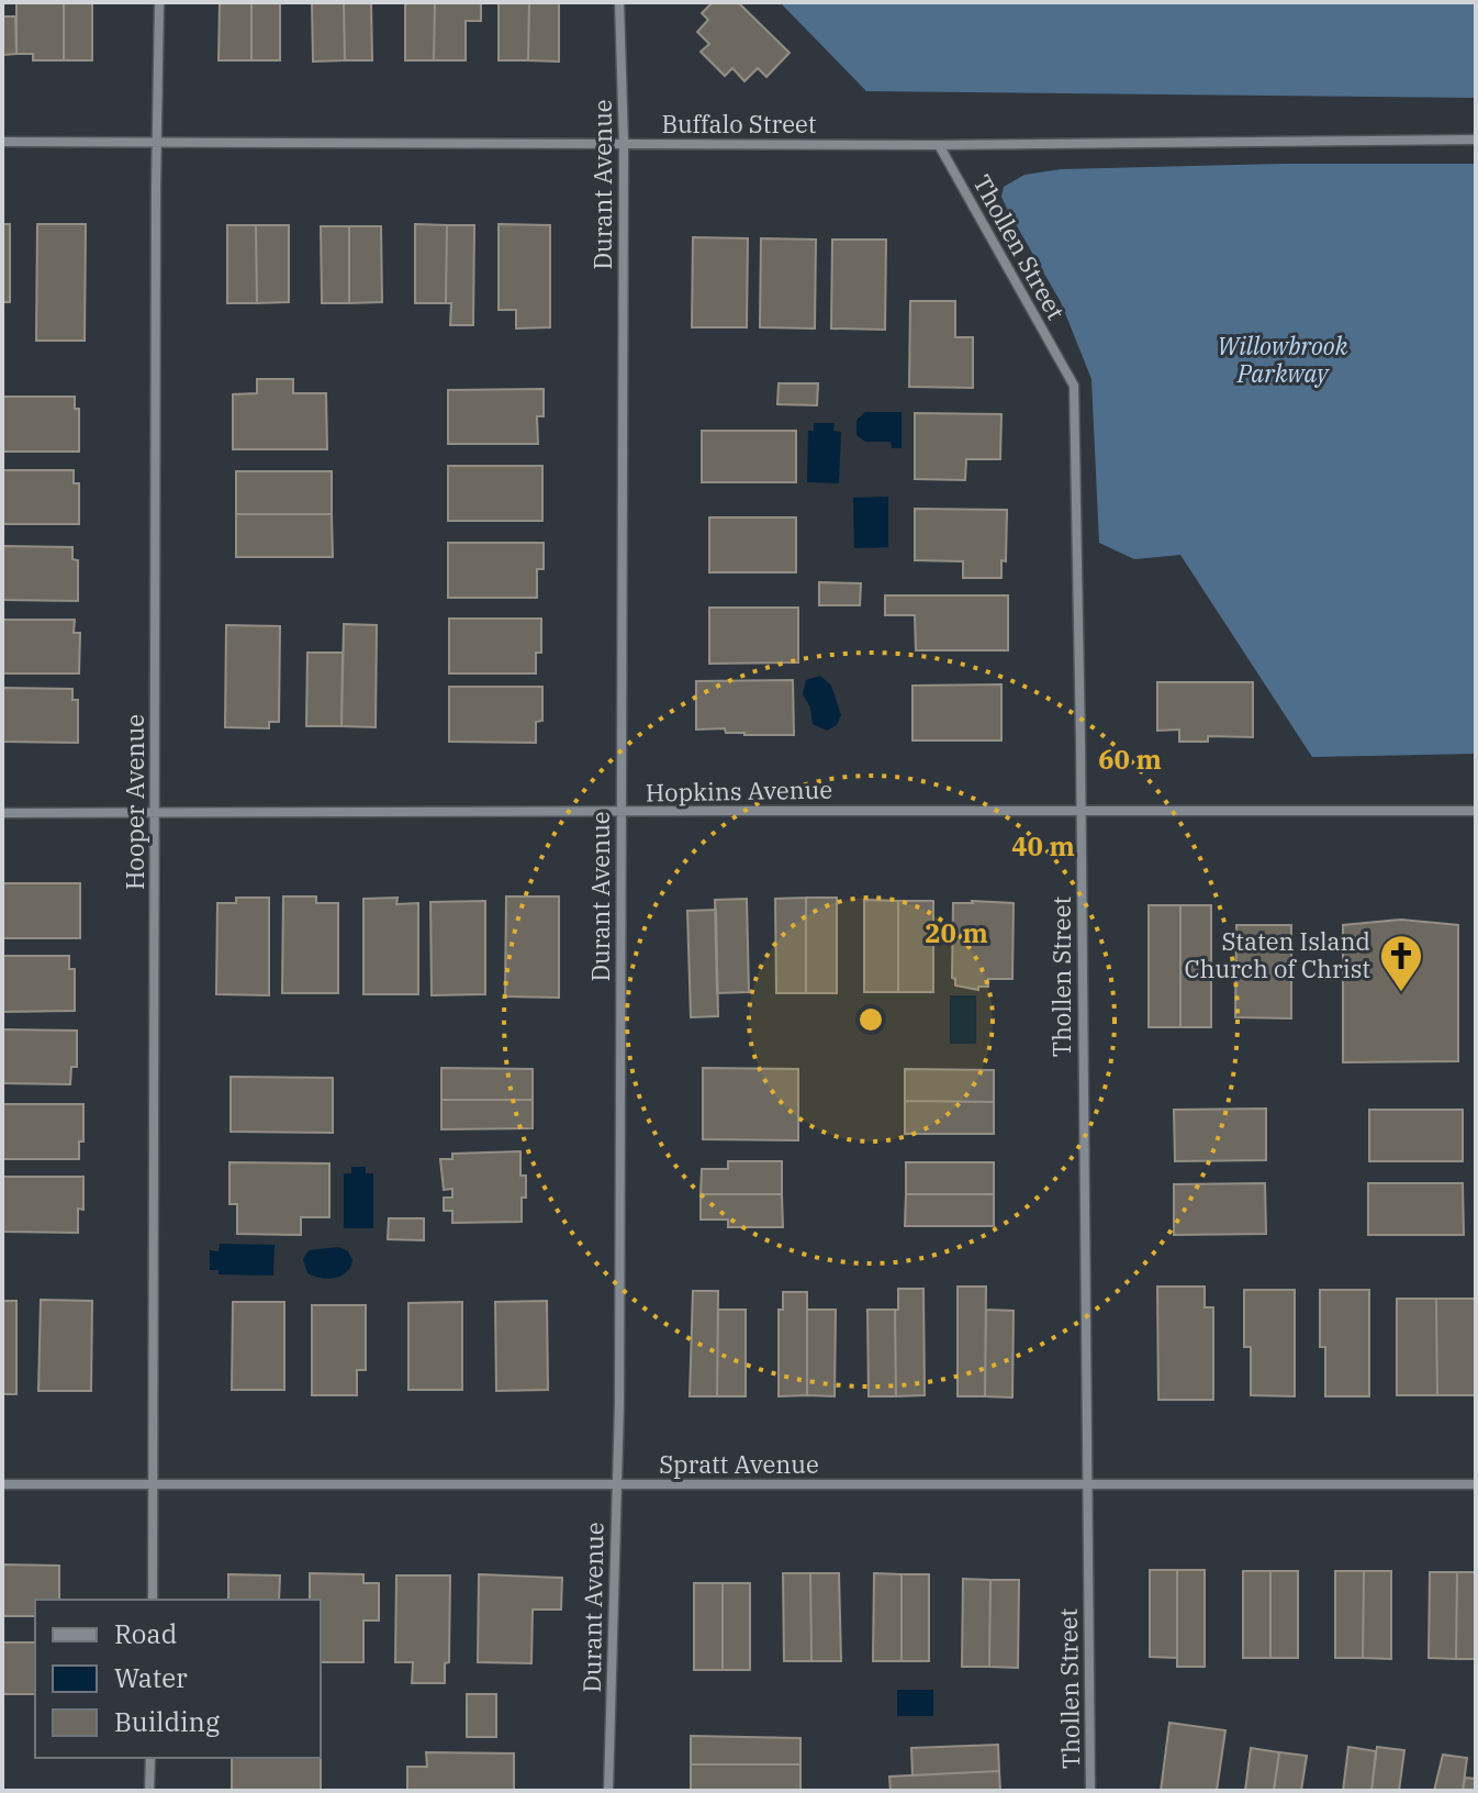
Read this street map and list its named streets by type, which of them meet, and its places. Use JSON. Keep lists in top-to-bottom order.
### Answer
{
  "streets": {
    "street": [
      "Buffalo Street",
      "Durant Avenue",
      "Thollen Street",
      "Hopkins Avenue",
      "Hooper Avenue",
      "Spratt Avenue"
    ]
  },
  "crossings": [
    ["Buffalo Street", "Durant Avenue"],
    ["Buffalo Street", "Thollen Street"],
    ["Buffalo Street", "Hooper Avenue"],
    ["Durant Avenue", "Hopkins Avenue"],
    ["Durant Avenue", "Spratt Avenue"],
    ["Thollen Street", "Hopkins Avenue"],
    ["Thollen Street", "Spratt Avenue"],
    ["Hopkins Avenue", "Hooper Avenue"],
    ["Hooper Avenue", "Spratt Avenue"]
  ],
  "parks": ["Willowbrook Parkway"],
  "places": {
    "church": ["Staten Island Church of Christ"]
  },
  "legend": ["Road", "Water", "Building"],
  "rings": ["60 m", "40 m", "20 m"]
}
